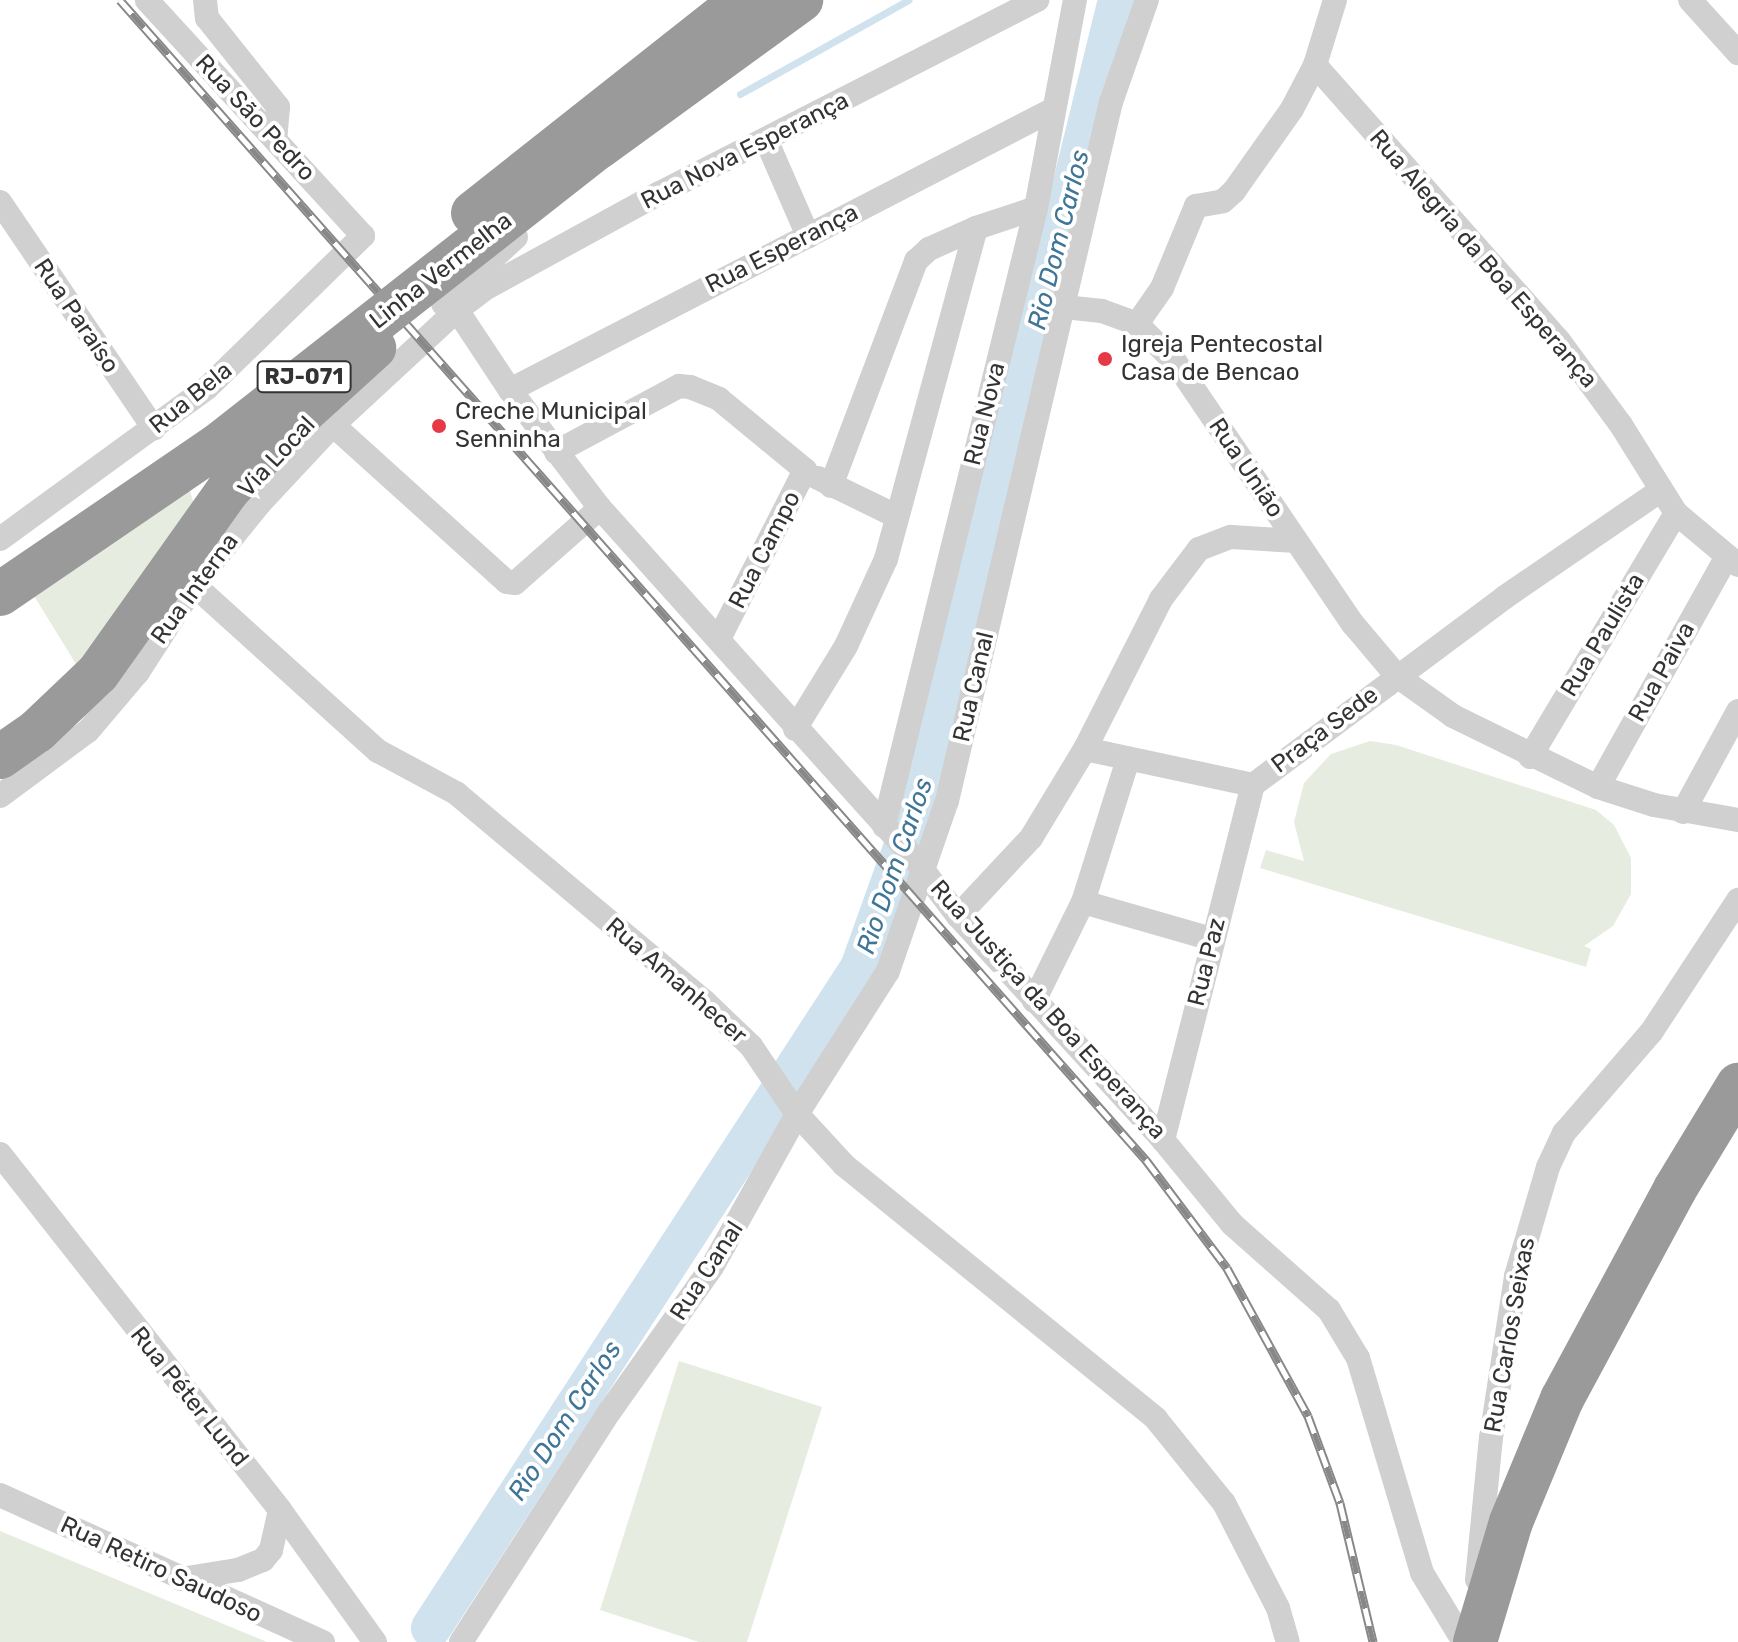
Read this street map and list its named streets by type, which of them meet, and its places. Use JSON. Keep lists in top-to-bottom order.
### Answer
{
  "streets": {
    "highway": ["Linha Vermelha", "RJ-071"],
    "street": [
      "Rua São Pedro",
      "Rua Nova Esperança",
      "Rua Esperança",
      "Rua Alegria da Boa Esperança",
      "Rua Paraíso",
      "Rua Bela",
      "Rua Nova",
      "Via Local",
      "Rua União",
      "Rua Campo",
      "Rua Interna",
      "Rua Paulista",
      "Rua Paiva",
      "Rua Canal",
      "Praça Sede",
      "Rua Paz",
      "Rua Amanhecer",
      "Rua Justiça da Boa Esperança",
      "Rua Carlos Seixas",
      "Rua Péter Lund",
      "Rua Retiro Saudoso"
    ]
  },
  "crossings": [
    ["Rua São Pedro", "Rua Bela"],
    ["Rua Nova Esperança", "Rua Interna"],
    ["Rua Nova Esperança", "Rua Justiça da Boa Esperança"],
    ["Rua Esperança", "Rua Nova"],
    ["Rua Esperança", "Rua Justiça da Boa Esperança"],
    ["Rua Alegria da Boa Esperança", "Rua Paulista"],
    ["Rua Alegria da Boa Esperança", "Rua Paiva"],
    ["Rua Paraíso", "Rua Bela"],
    ["Rua Nova", "Rua Justiça da Boa Esperança"],
    ["Rua União", "Rua Paulista"],
    ["Rua União", "Rua Paiva"],
    ["Rua União", "Rua Canal"],
    ["Rua União", "Praça Sede"],
    ["Rua Campo", "Rua Justiça da Boa Esperança"],
    ["Rua Interna", "Rua Amanhecer"],
    ["Rua Interna", "Rua Justiça da Boa Esperança"],
    ["Rua Canal", "Rua Amanhecer"],
    ["Rua Canal", "Rua Justiça da Boa Esperança"],
    ["Praça Sede", "Rua Paz"],
    ["Rua Paz", "Rua Justiça da Boa Esperança"]
  ],
  "water": ["Rio Dom Carlos"],
  "places": ["Igreja Pentecostal Casa de Bencao", "Creche Municipal Senninha"]
}
